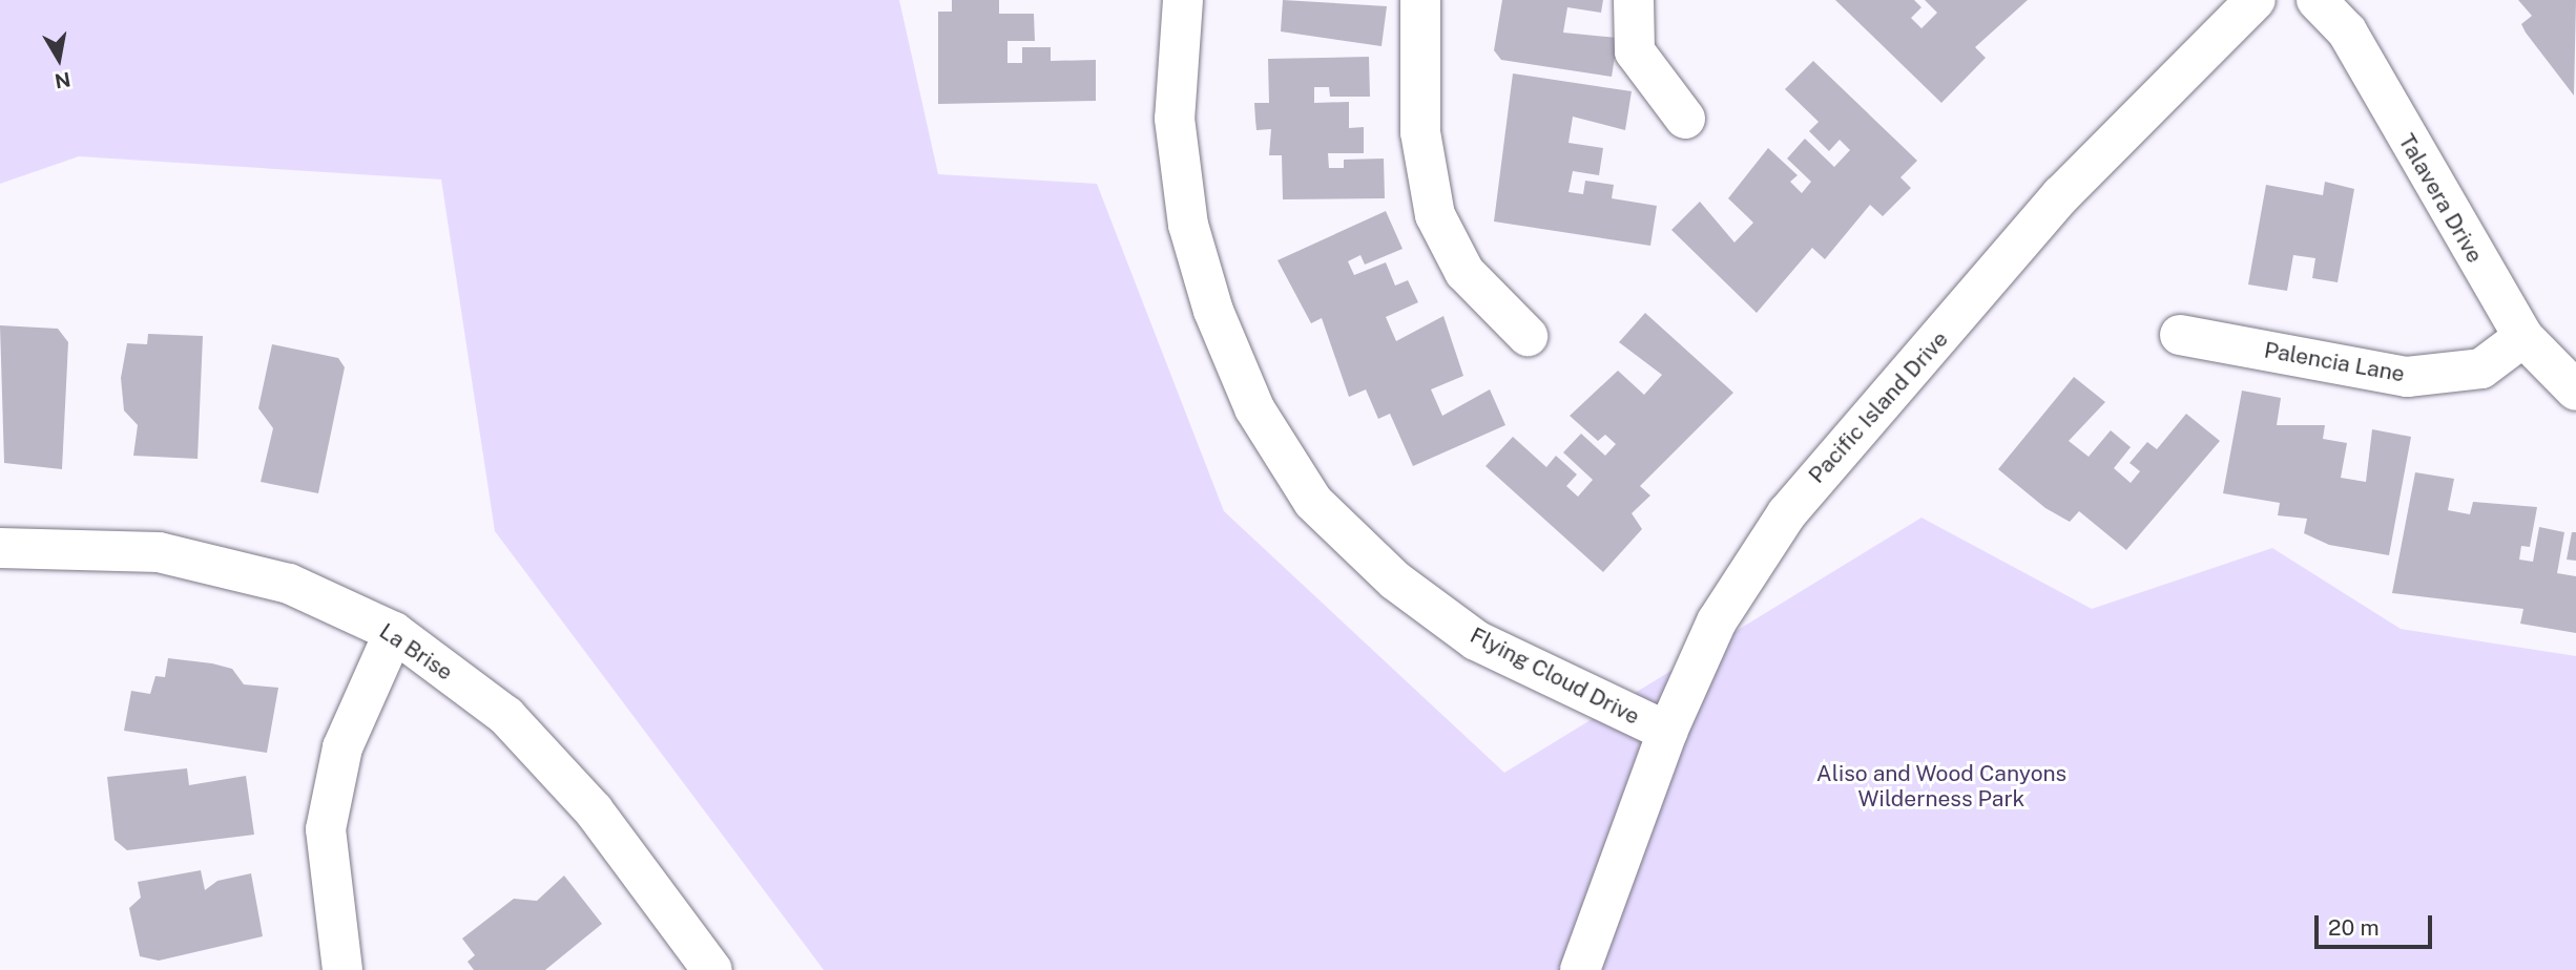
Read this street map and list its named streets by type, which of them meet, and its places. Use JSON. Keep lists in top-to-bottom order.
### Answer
{
  "streets": {
    "street": [
      "Talavera Drive",
      "Palencia Lane",
      "Pacific Island Drive",
      "La Brise",
      "Flying Cloud Drive"
    ]
  },
  "crossings": [
    ["Talavera Drive", "Palencia Lane"],
    ["Pacific Island Drive", "Flying Cloud Drive"]
  ],
  "parks": ["Aliso and Wood Canyons Wilderness Park"],
  "scale_bar": "20 m",
  "north": "bottom"
}
